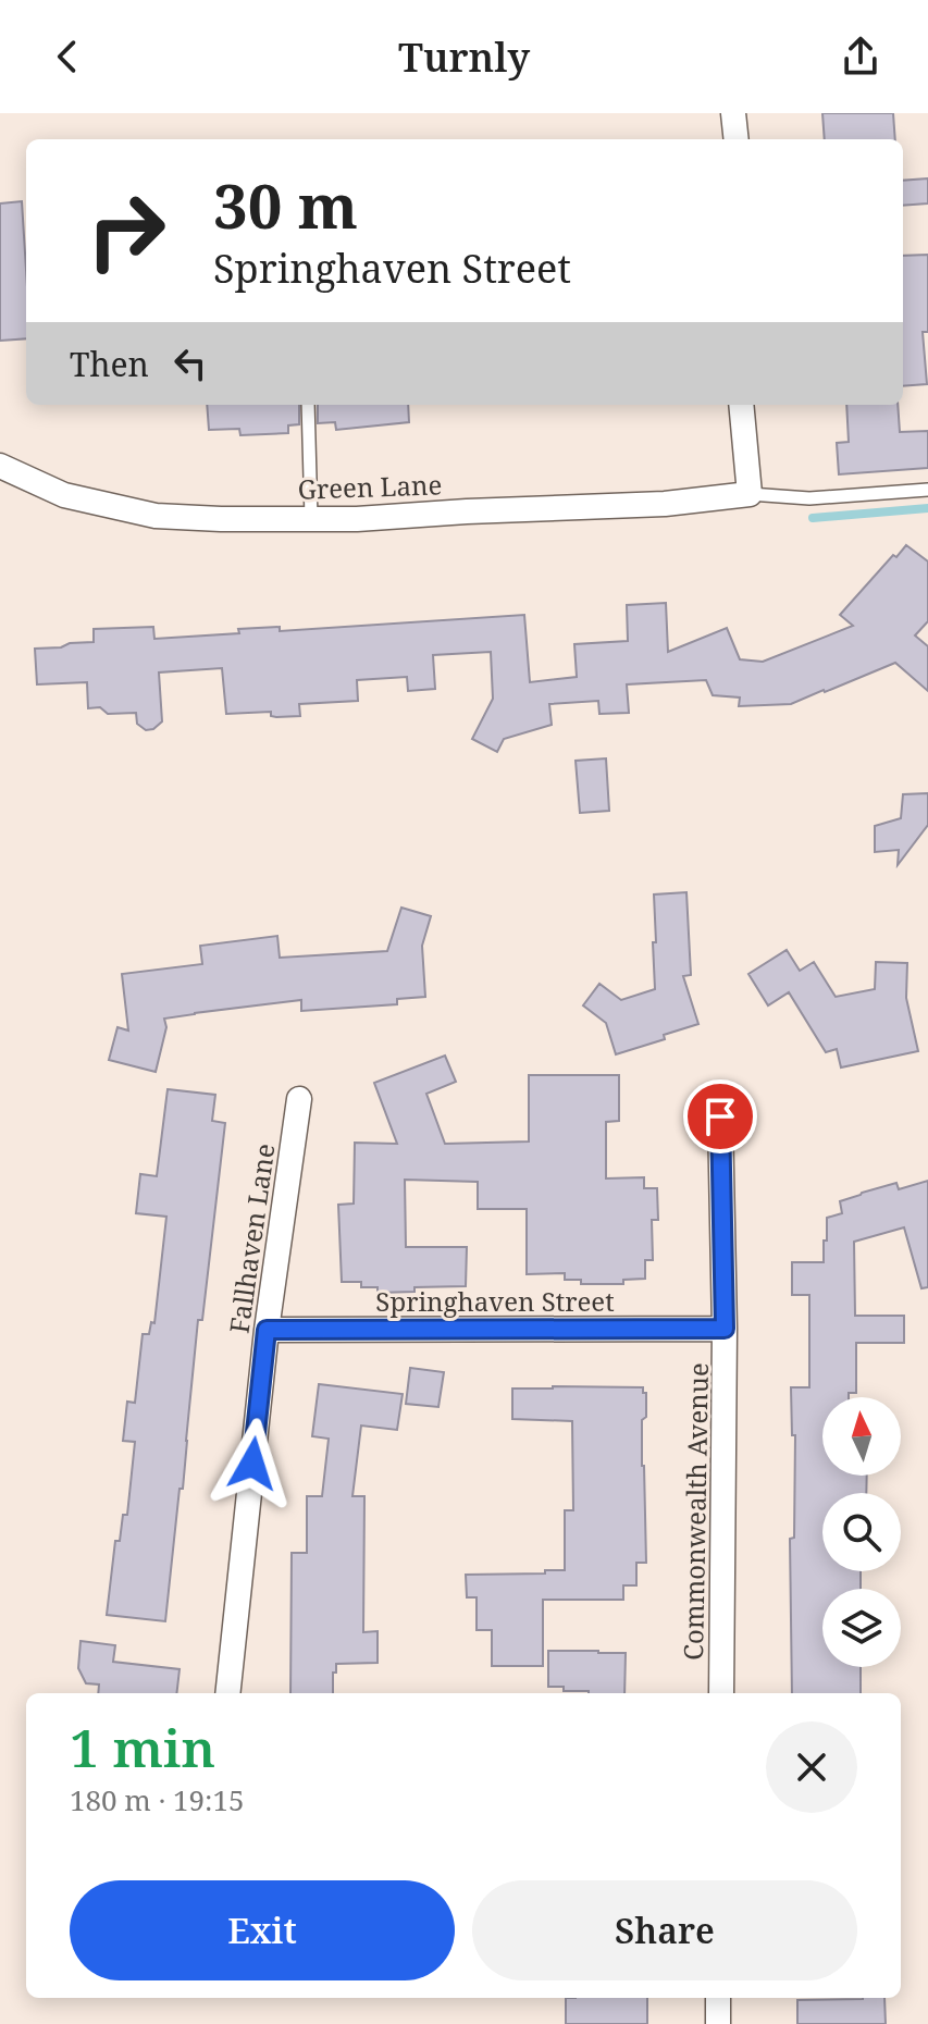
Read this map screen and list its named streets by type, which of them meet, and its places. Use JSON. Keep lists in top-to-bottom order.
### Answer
{
  "streets": {
    "street": [
      "Green Lane",
      "Fallhaven Lane",
      "Springhaven Street",
      "Commonwealth Avenue"
    ]
  },
  "crossings": [
    ["Fallhaven Lane", "Springhaven Street"],
    ["Springhaven Street", "Commonwealth Avenue"]
  ],
  "north": "top",
  "page": {
    "header": "Turnly",
    "turn": ["30 m", "Springhaven Street"],
    "then": "Then",
    "heading": ["1 min", "180 m · 19:15"],
    "buttons": ["Exit", "Share"]
  }
}
